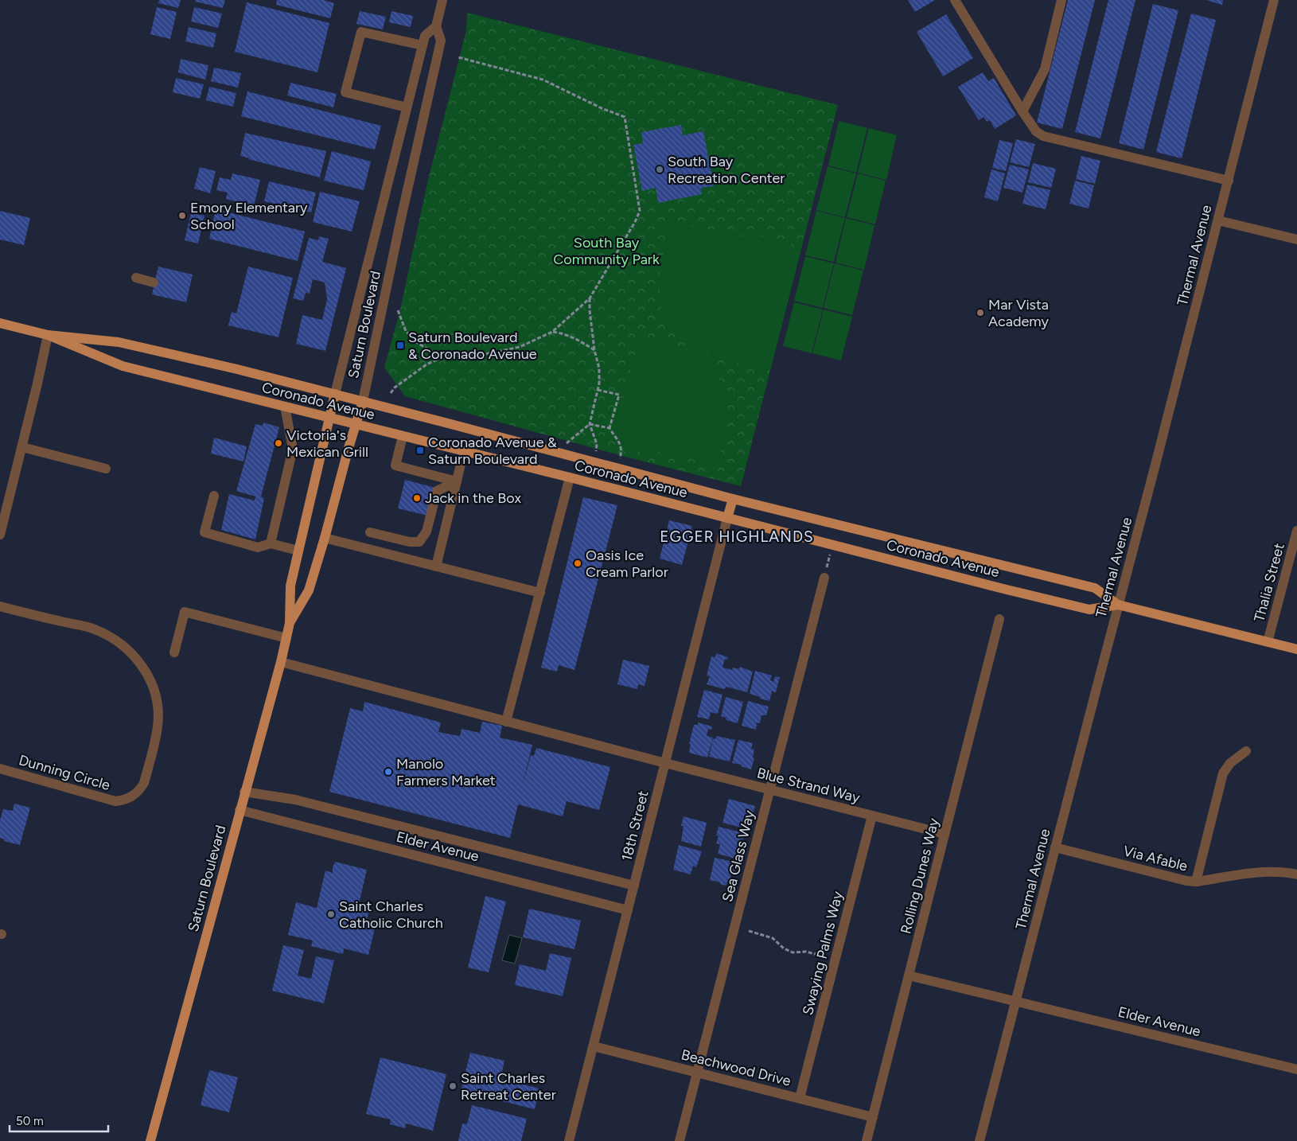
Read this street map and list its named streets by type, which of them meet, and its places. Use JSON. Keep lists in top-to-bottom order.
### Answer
{
  "streets": {
    "main road": ["Saturn Boulevard", "Coronado Avenue"],
    "street": [
      "Thermal Avenue",
      "Thalia Street",
      "Dunning Circle",
      "Blue Strand Way",
      "18th Street",
      "Elder Avenue",
      "Sea Glass Way",
      "Via Afable",
      "Rolling Dunes Way",
      "Swaying Palms Way",
      "Beachwood Drive"
    ]
  },
  "crossings": [
    ["Thermal Avenue", "Coronado Avenue"],
    ["Thermal Avenue", "Elder Avenue"],
    ["Thermal Avenue", "Via Afable"],
    ["Saturn Boulevard", "Coronado Avenue"],
    ["Saturn Boulevard", "Blue Strand Way"],
    ["Saturn Boulevard", "Elder Avenue"],
    ["Coronado Avenue", "Thalia Street"],
    ["Coronado Avenue", "18th Street"],
    ["Blue Strand Way", "18th Street"],
    ["Blue Strand Way", "Sea Glass Way"],
    ["Blue Strand Way", "Rolling Dunes Way"],
    ["Blue Strand Way", "Swaying Palms Way"],
    ["18th Street", "Elder Avenue"],
    ["18th Street", "Beachwood Drive"],
    ["Elder Avenue", "Rolling Dunes Way"],
    ["Sea Glass Way", "Beachwood Drive"],
    ["Rolling Dunes Way", "Beachwood Drive"],
    ["Swaying Palms Way", "Beachwood Drive"]
  ],
  "districts": ["EGGER HIGHLANDS"],
  "parks": ["South Bay Community Park"],
  "places": {
    "other": [
      "South Bay Recreation Center",
      "Emory Elementary School",
      "Mar Vista Academy",
      "Victoria's Mexican Grill",
      "Jack in the Box",
      "Oasis Ice Cream Parlor",
      "Manolo Farmers Market",
      "Saint Charles Catholic Church",
      "Saint Charles Retreat Center"
    ],
    "transit": ["Saturn Boulevard & Coronado Avenue", "Coronado Avenue & Saturn Boulevard"]
  },
  "scale_bar": "50 m"
}
